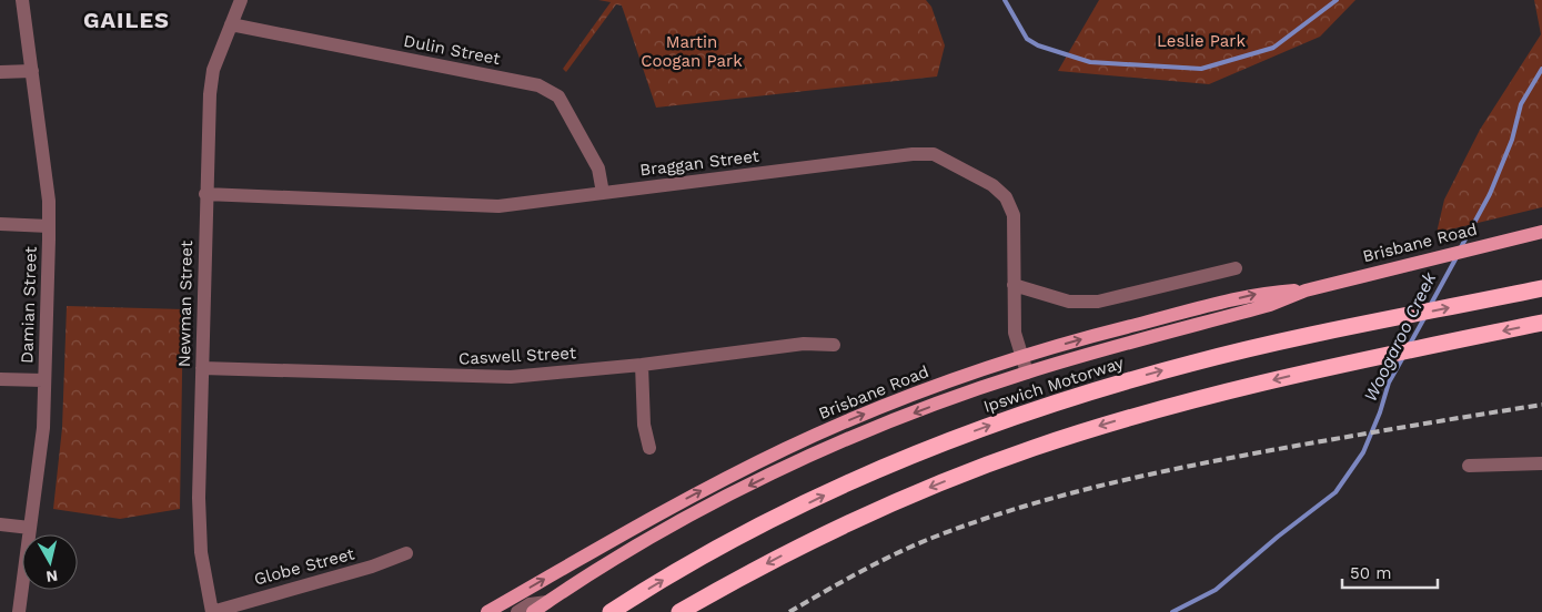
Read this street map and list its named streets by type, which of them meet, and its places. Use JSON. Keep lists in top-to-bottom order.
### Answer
{
  "streets": {
    "highway": ["Ipswich Motorway"],
    "main road": ["Brisbane Road"],
    "street": [
      "Dulin Street",
      "Braggan Street",
      "Newman Street",
      "Damian Street",
      "Caswell Street",
      "Globe Street"
    ]
  },
  "crossings": [
    ["Dulin Street", "Braggan Street"],
    ["Dulin Street", "Newman Street"],
    ["Braggan Street", "Brisbane Road"],
    ["Braggan Street", "Newman Street"],
    ["Newman Street", "Caswell Street"],
    ["Newman Street", "Globe Street"]
  ],
  "districts": ["GAILES"],
  "water": ["Woogaroo Creek"],
  "parks": ["Leslie Park", "Martin Coogan Park"],
  "scale_bar": "50 m",
  "north": "bottom"
}
